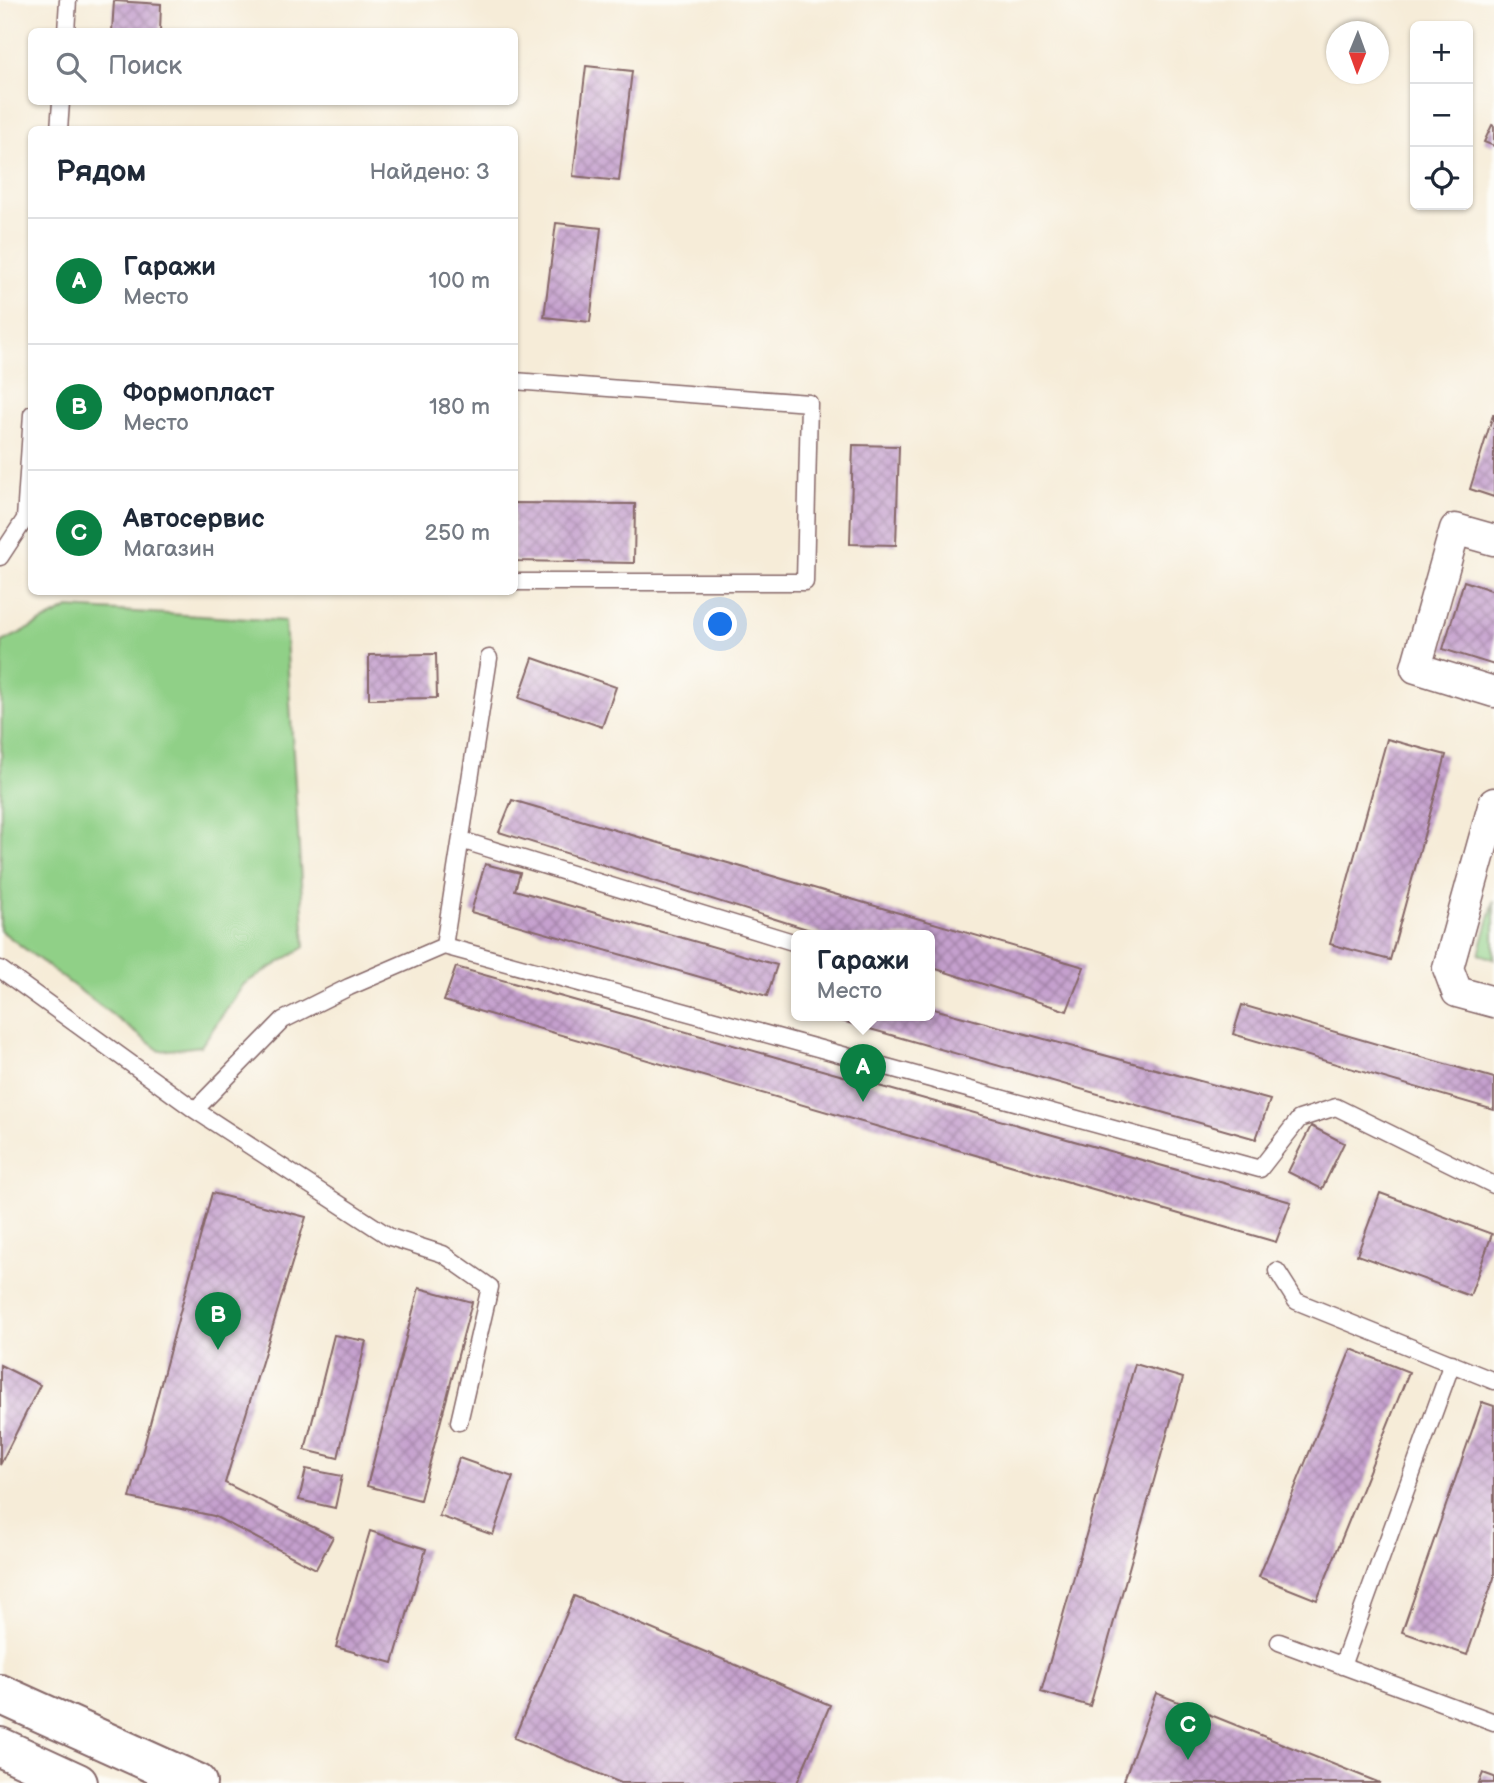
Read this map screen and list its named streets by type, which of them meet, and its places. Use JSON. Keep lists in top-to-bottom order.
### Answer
{
  "north": "bottom",
  "page": {
    "map_buttons": ["+", "−"],
    "search": "Поиск",
    "heading": ["Рядом", "Найдено: 3"],
    "list": [
      {
        "mark": "A",
        "name": "Гаражи",
        "note": "Место",
        "value": "100 m"
      },
      {
        "mark": "B",
        "name": "Формопласт",
        "note": "Место",
        "value": "180 m"
      },
      {
        "mark": "C",
        "name": "Автосервис",
        "note": "Магазин",
        "value": "250 m"
      }
    ],
    "popup": ["Гаражи", "Место"],
    "pins": ["A", "B", "C"]
  }
}
